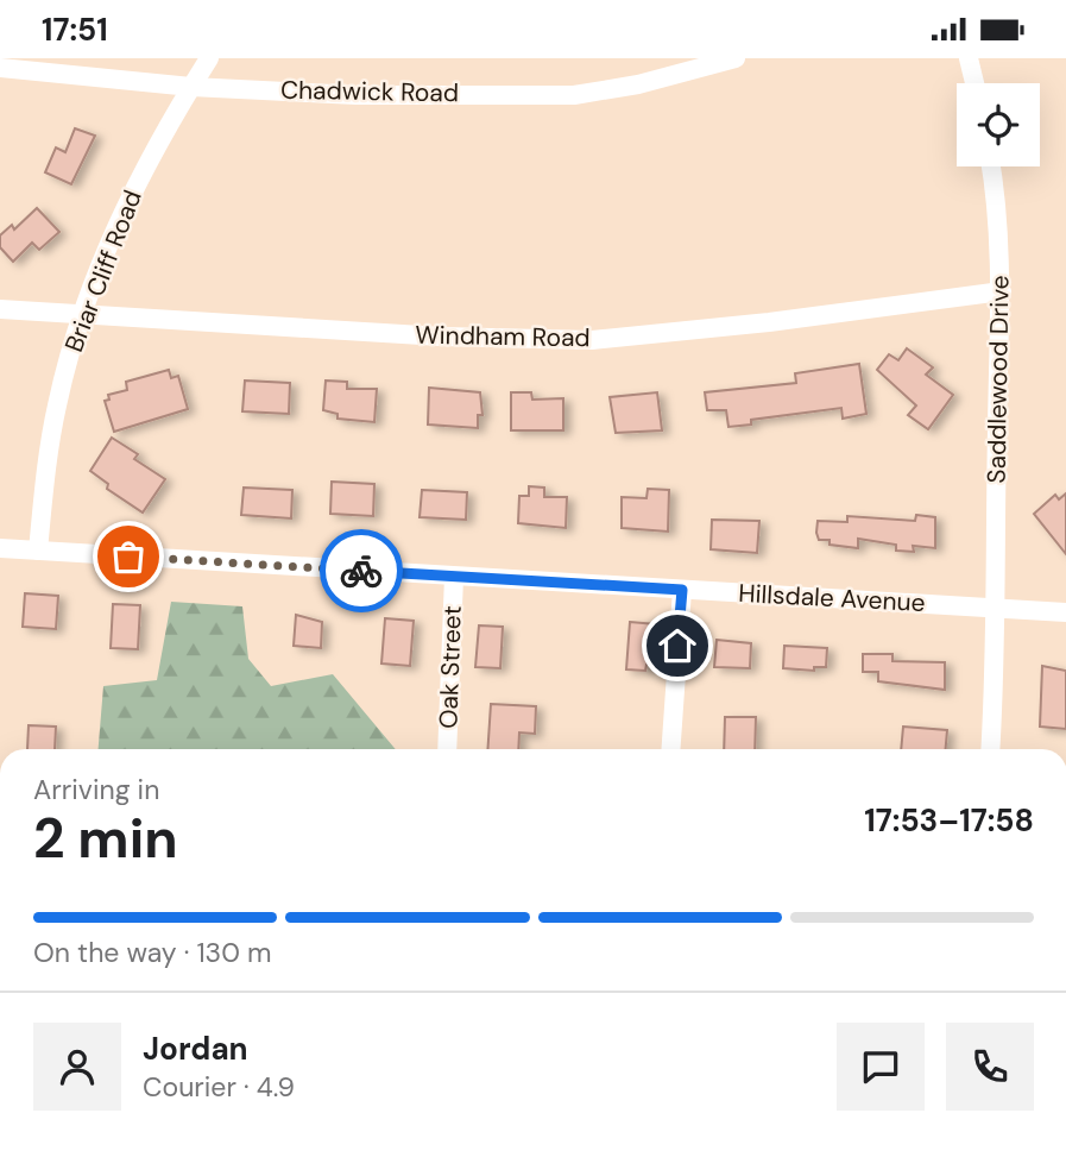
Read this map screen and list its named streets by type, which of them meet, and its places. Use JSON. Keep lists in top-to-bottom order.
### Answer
{
  "streets": {
    "street": [
      "Chadwick Road",
      "Briar Cliff Road",
      "Windham Road",
      "Saddlewood Drive",
      "Hillsdale Avenue",
      "Oak Street"
    ]
  },
  "crossings": [
    ["Chadwick Road", "Briar Cliff Road"],
    ["Briar Cliff Road", "Windham Road"],
    ["Briar Cliff Road", "Hillsdale Avenue"],
    ["Windham Road", "Saddlewood Drive"],
    ["Saddlewood Drive", "Hillsdale Avenue"],
    ["Hillsdale Avenue", "Oak Street"]
  ],
  "page": {
    "status": "17:51",
    "heading": ["2 min", "Arriving in", "17:53–17:58"],
    "panel": ["Jordan", "Courier · 4.9"],
    "bar": "On the way · 130 m"
  }
}
